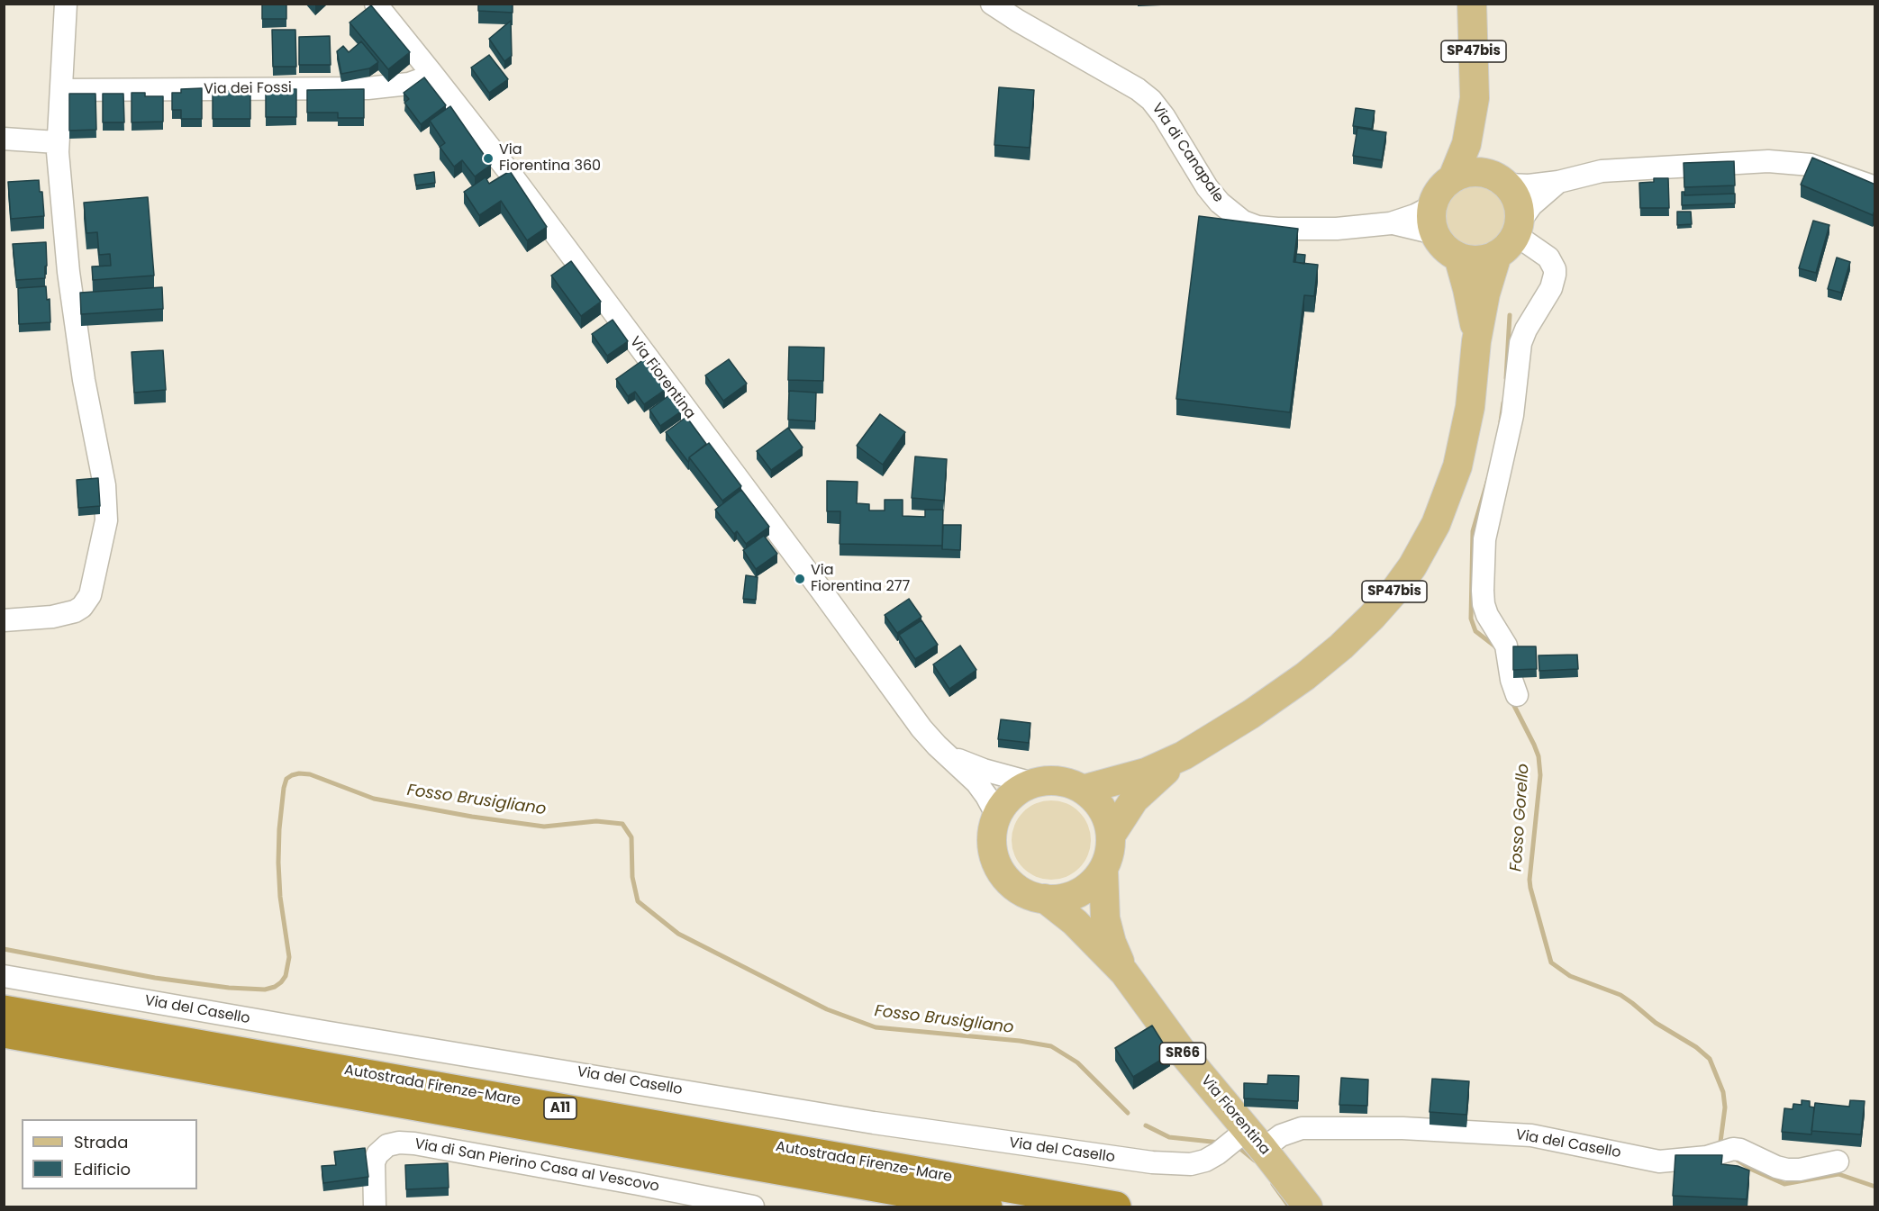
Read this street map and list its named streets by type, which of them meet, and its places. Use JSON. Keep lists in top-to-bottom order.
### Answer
{
  "streets": {
    "highway": ["Autostrada Firenze-Mare", "A11"],
    "main road": ["SP47bis", "Via Fiorentina", "SR66"],
    "street": [
      "Via dei Fossi",
      "Via di Canapale",
      "Via del Casello",
      "Via di San Pierino Casa al Vescovo"
    ]
  },
  "crossings": [
    ["SP47bis", "Via di Canapale"],
    ["SP47bis", "Via Fiorentina"],
    ["Via dei Fossi", "Via Fiorentina"],
    ["Via Fiorentina", "Via del Casello"]
  ],
  "water": ["Fosso Brusigliano", "Fosso Gorello"],
  "places": ["Via Fiorentina 360", "Via Fiorentina 277"],
  "legend": ["Strada", "Edificio"]
}
